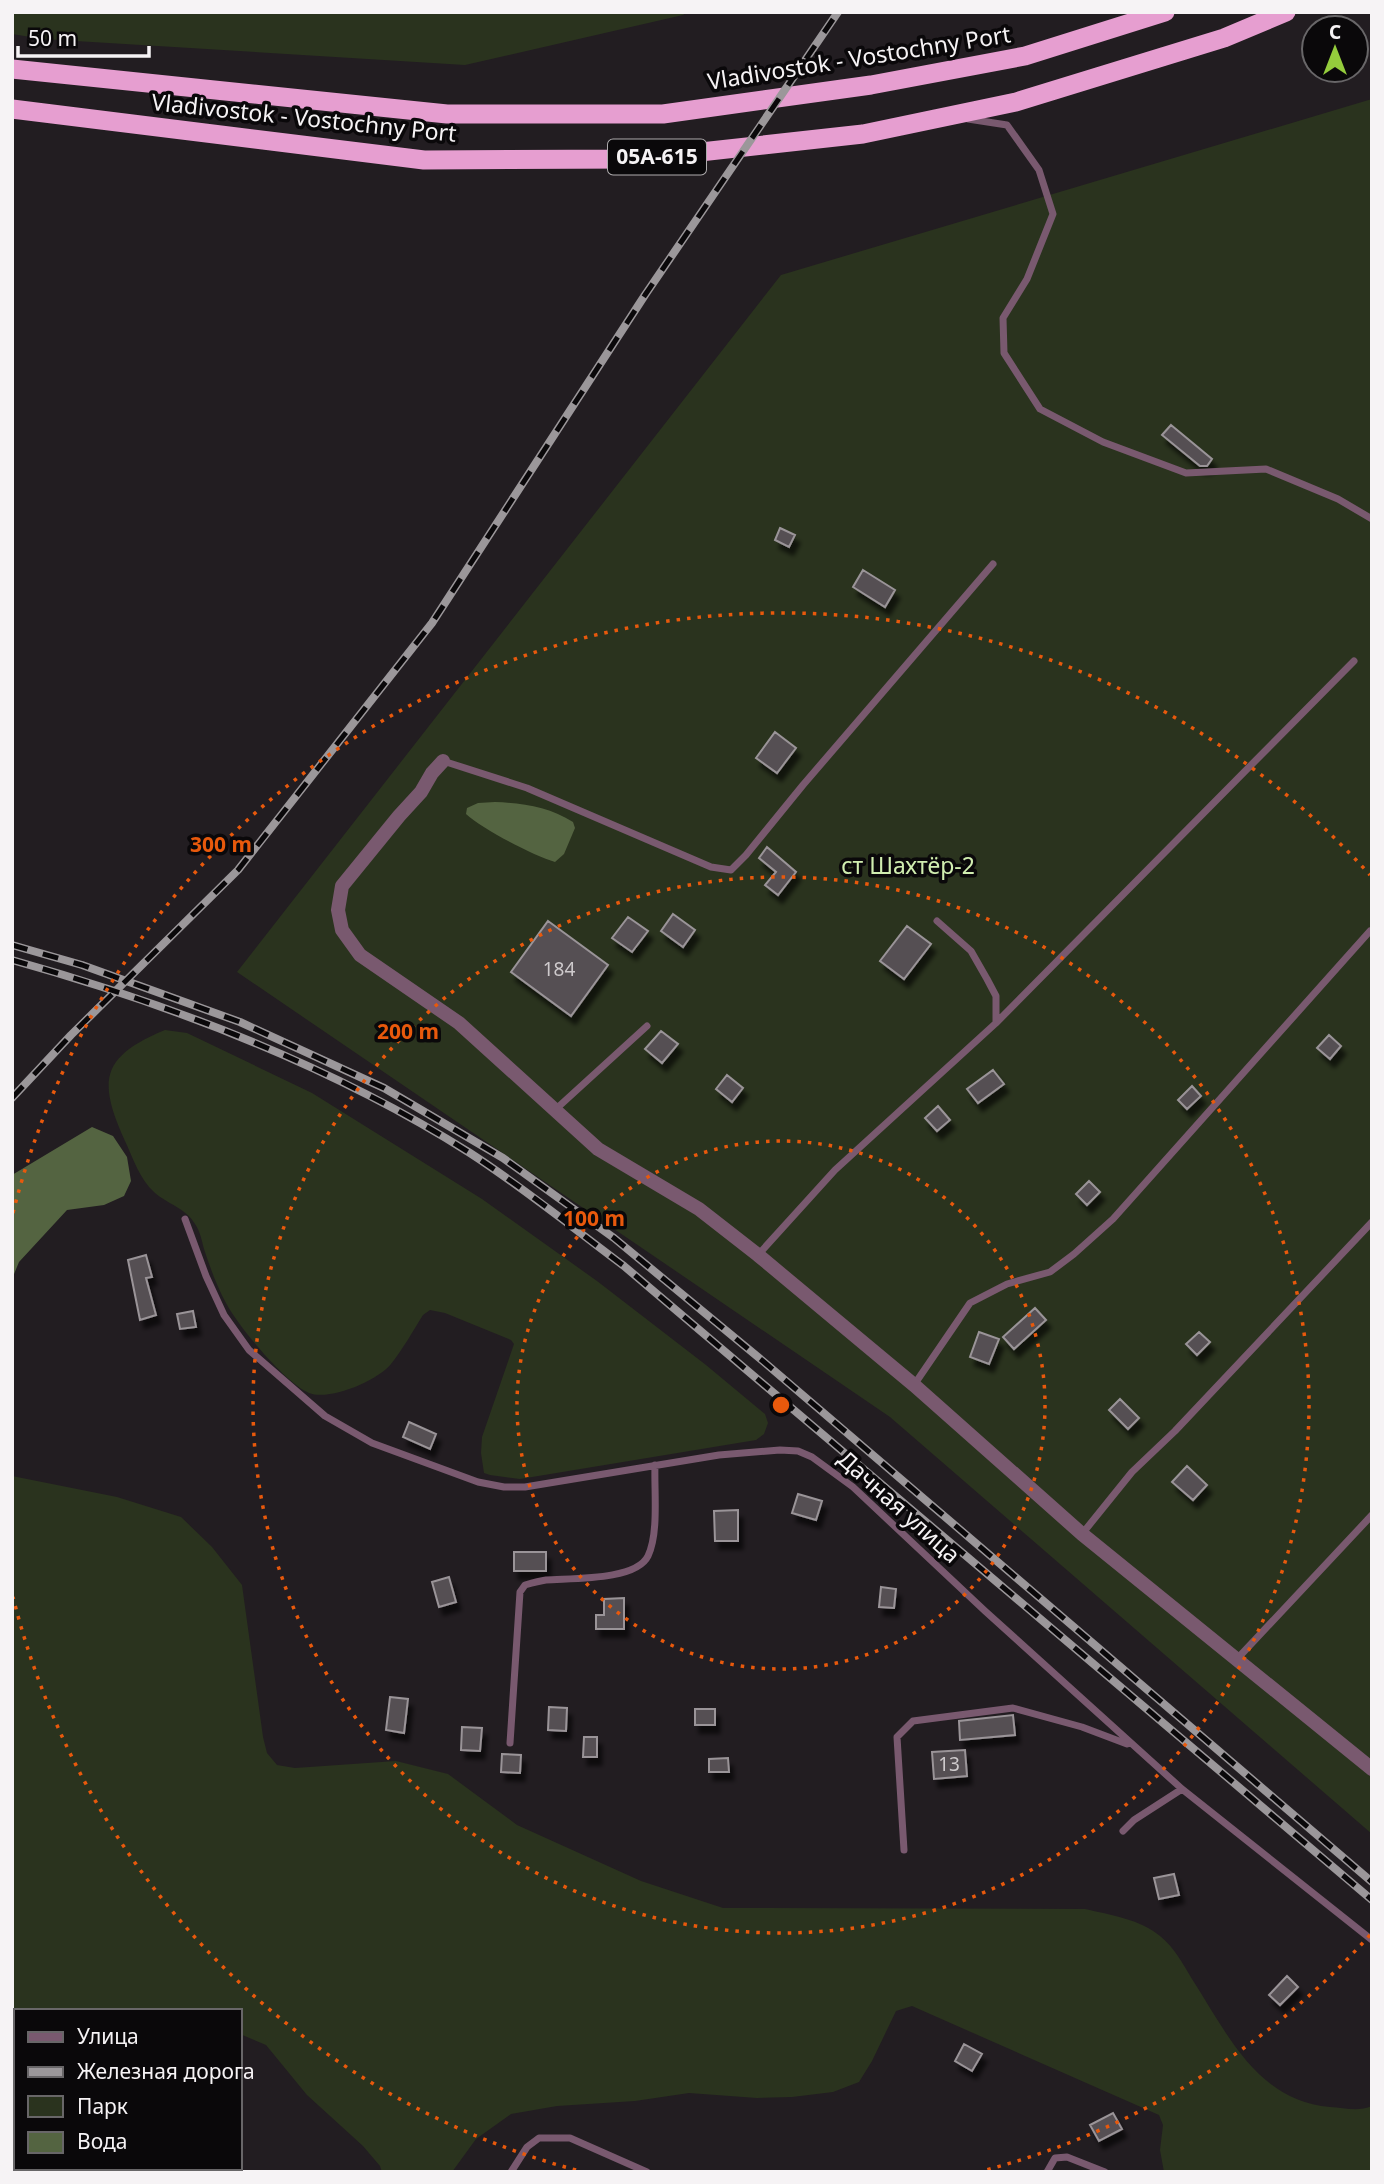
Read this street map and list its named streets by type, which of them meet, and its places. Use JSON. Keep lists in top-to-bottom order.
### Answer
{
  "streets": {
    "highway": ["Vladivostok - Vostochny Port", "05А-615"],
    "lane": ["Дачная улица"]
  },
  "parks": ["ст Шахтёр-2"],
  "house_numbers": ["184", "13"],
  "legend": [
    "Улица",
    "Железная дорога",
    "Парк",
    "Вода"
  ],
  "scale_bar": "50 m",
  "north": "top",
  "rings": ["300 m", "200 m", "100 m"]
}
